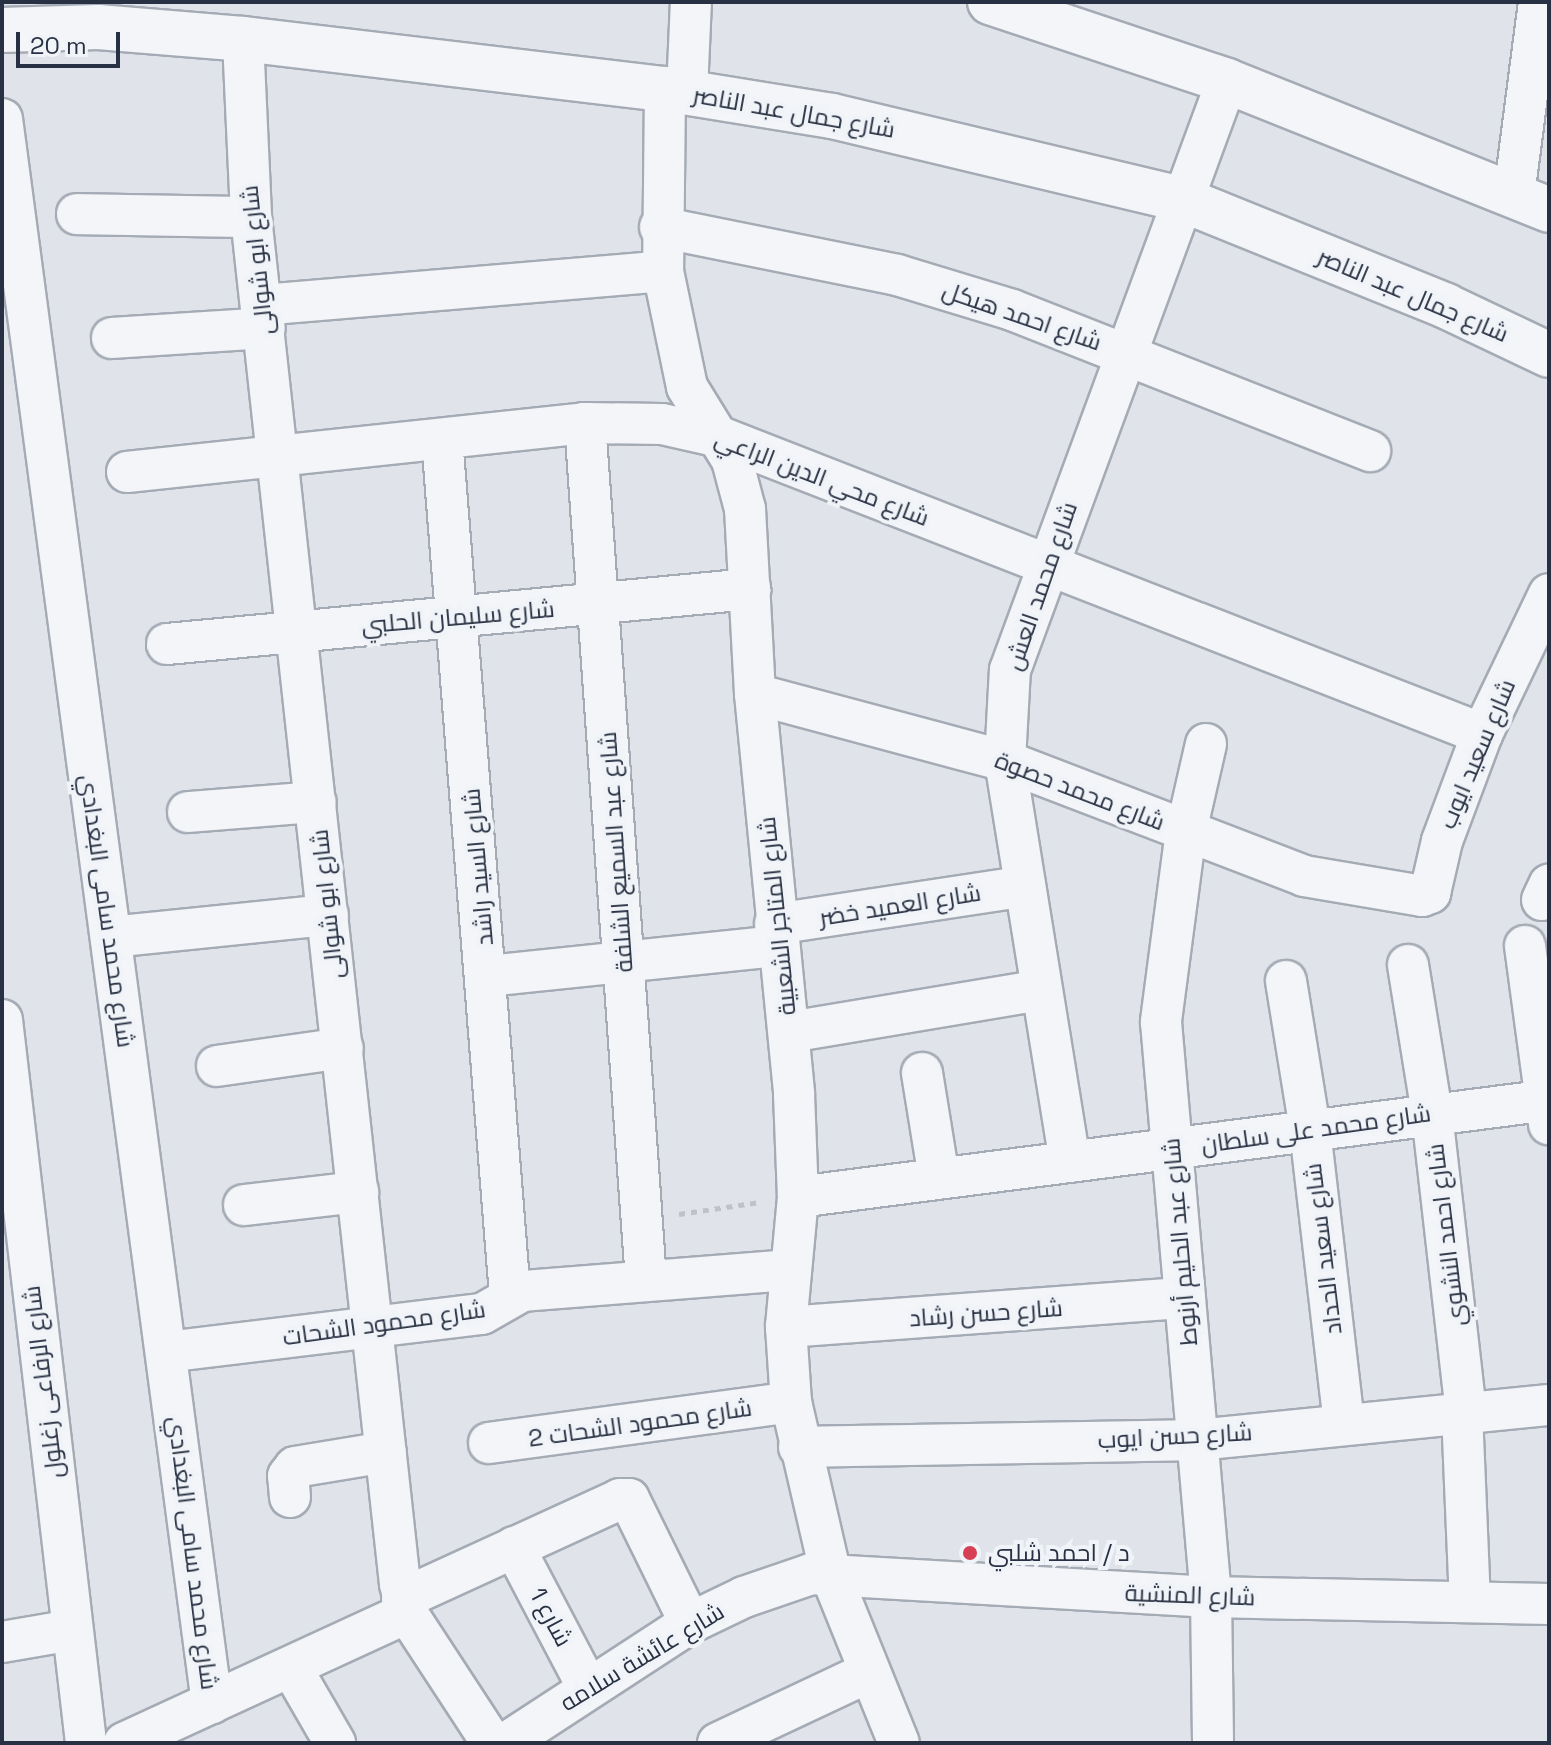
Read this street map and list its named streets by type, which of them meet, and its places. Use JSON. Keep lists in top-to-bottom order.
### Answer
{
  "streets": {
    "street": [
      "شارع جمال عبد الناصر",
      "شارع ابو شوالى",
      "شارع احمد هيكل",
      "شارع محي الدين الراعي",
      "شارع محمد العش",
      "شارع سليمان الحلبي",
      "شارع سعيد ايوب",
      "شارع محمد حصوة",
      "شارع عبد السميع الشلفة",
      "شارع السيد راشد",
      "شارع العميد خضر",
      "شارع محمد سامى البغدادي",
      "شارع المتاجر الشعبية",
      "شارع محمد على سلطان",
      "شارع احمد النشوي",
      "شارع عبد الحليم أرنوط",
      "شارع سعيد الحداد",
      "شارع حسن رشاد",
      "شارع محمود الشحات",
      "شارع الرفاعى زغلول",
      "شارع محمود الشحات 2",
      "شارع حسن ايوب",
      "شارع المنشية",
      "شارع 1",
      "شارع عائشة سلامه"
    ]
  },
  "crossings": [
    ["شارع جمال عبد الناصر", "شارع ابو شوالى"],
    ["شارع جمال عبد الناصر", "شارع محمد العش"],
    ["شارع جمال عبد الناصر", "شارع المتاجر الشعبية"],
    ["شارع ابو شوالى", "شارع محي الدين الراعي"],
    ["شارع ابو شوالى", "شارع سليمان الحلبي"],
    ["شارع ابو شوالى", "شارع محمود الشحات"],
    ["شارع احمد هيكل", "شارع محمد العش"],
    ["شارع احمد هيكل", "شارع المتاجر الشعبية"],
    ["شارع محي الدين الراعي", "شارع محمد العش"],
    ["شارع محي الدين الراعي", "شارع سعيد ايوب"],
    ["شارع محي الدين الراعي", "شارع عبد السميع الشلفة"],
    ["شارع محي الدين الراعي", "شارع السيد راشد"],
    ["شارع محي الدين الراعي", "شارع المتاجر الشعبية"],
    ["شارع محمد العش", "شارع محمد حصوة"],
    ["شارع محمد العش", "شارع العميد خضر"],
    ["شارع محمد العش", "شارع محمد على سلطان"],
    ["شارع سليمان الحلبي", "شارع عبد السميع الشلفة"],
    ["شارع سليمان الحلبي", "شارع السيد راشد"],
    ["شارع سليمان الحلبي", "شارع المتاجر الشعبية"],
    ["شارع سعيد ايوب", "شارع محمد حصوة"],
    ["شارع محمد حصوة", "شارع المتاجر الشعبية"],
    ["شارع محمد حصوة", "شارع عبد الحليم أرنوط"],
    ["شارع عبد السميع الشلفة", "شارع العميد خضر"],
    ["شارع عبد السميع الشلفة", "شارع محمود الشحات"],
    ["شارع السيد راشد", "شارع العميد خضر"],
    ["شارع السيد راشد", "شارع محمود الشحات"],
    ["شارع العميد خضر", "شارع المتاجر الشعبية"],
    ["شارع محمد سامى البغدادي", "شارع محمود الشحات"],
    ["شارع المتاجر الشعبية", "شارع محمد على سلطان"],
    ["شارع المتاجر الشعبية", "شارع حسن رشاد"],
    ["شارع المتاجر الشعبية", "شارع محمود الشحات"],
    ["شارع المتاجر الشعبية", "شارع محمود الشحات 2"],
    ["شارع المتاجر الشعبية", "شارع حسن ايوب"],
    ["شارع المتاجر الشعبية", "شارع المنشية"],
    ["شارع المتاجر الشعبية", "شارع عائشة سلامه"],
    ["شارع محمد على سلطان", "شارع احمد النشوي"],
    ["شارع محمد على سلطان", "شارع عبد الحليم أرنوط"],
    ["شارع محمد على سلطان", "شارع سعيد الحداد"],
    ["شارع احمد النشوي", "شارع حسن ايوب"],
    ["شارع احمد النشوي", "شارع المنشية"],
    ["شارع عبد الحليم أرنوط", "شارع حسن رشاد"],
    ["شارع عبد الحليم أرنوط", "شارع حسن ايوب"],
    ["شارع عبد الحليم أرنوط", "شارع المنشية"],
    ["شارع سعيد الحداد", "شارع حسن ايوب"],
    ["شارع المنشية", "شارع عائشة سلامه"],
    ["شارع 1", "شارع عائشة سلامه"]
  ],
  "places": ["د / احمد شلبي"],
  "scale_bar": "20 m"
}
